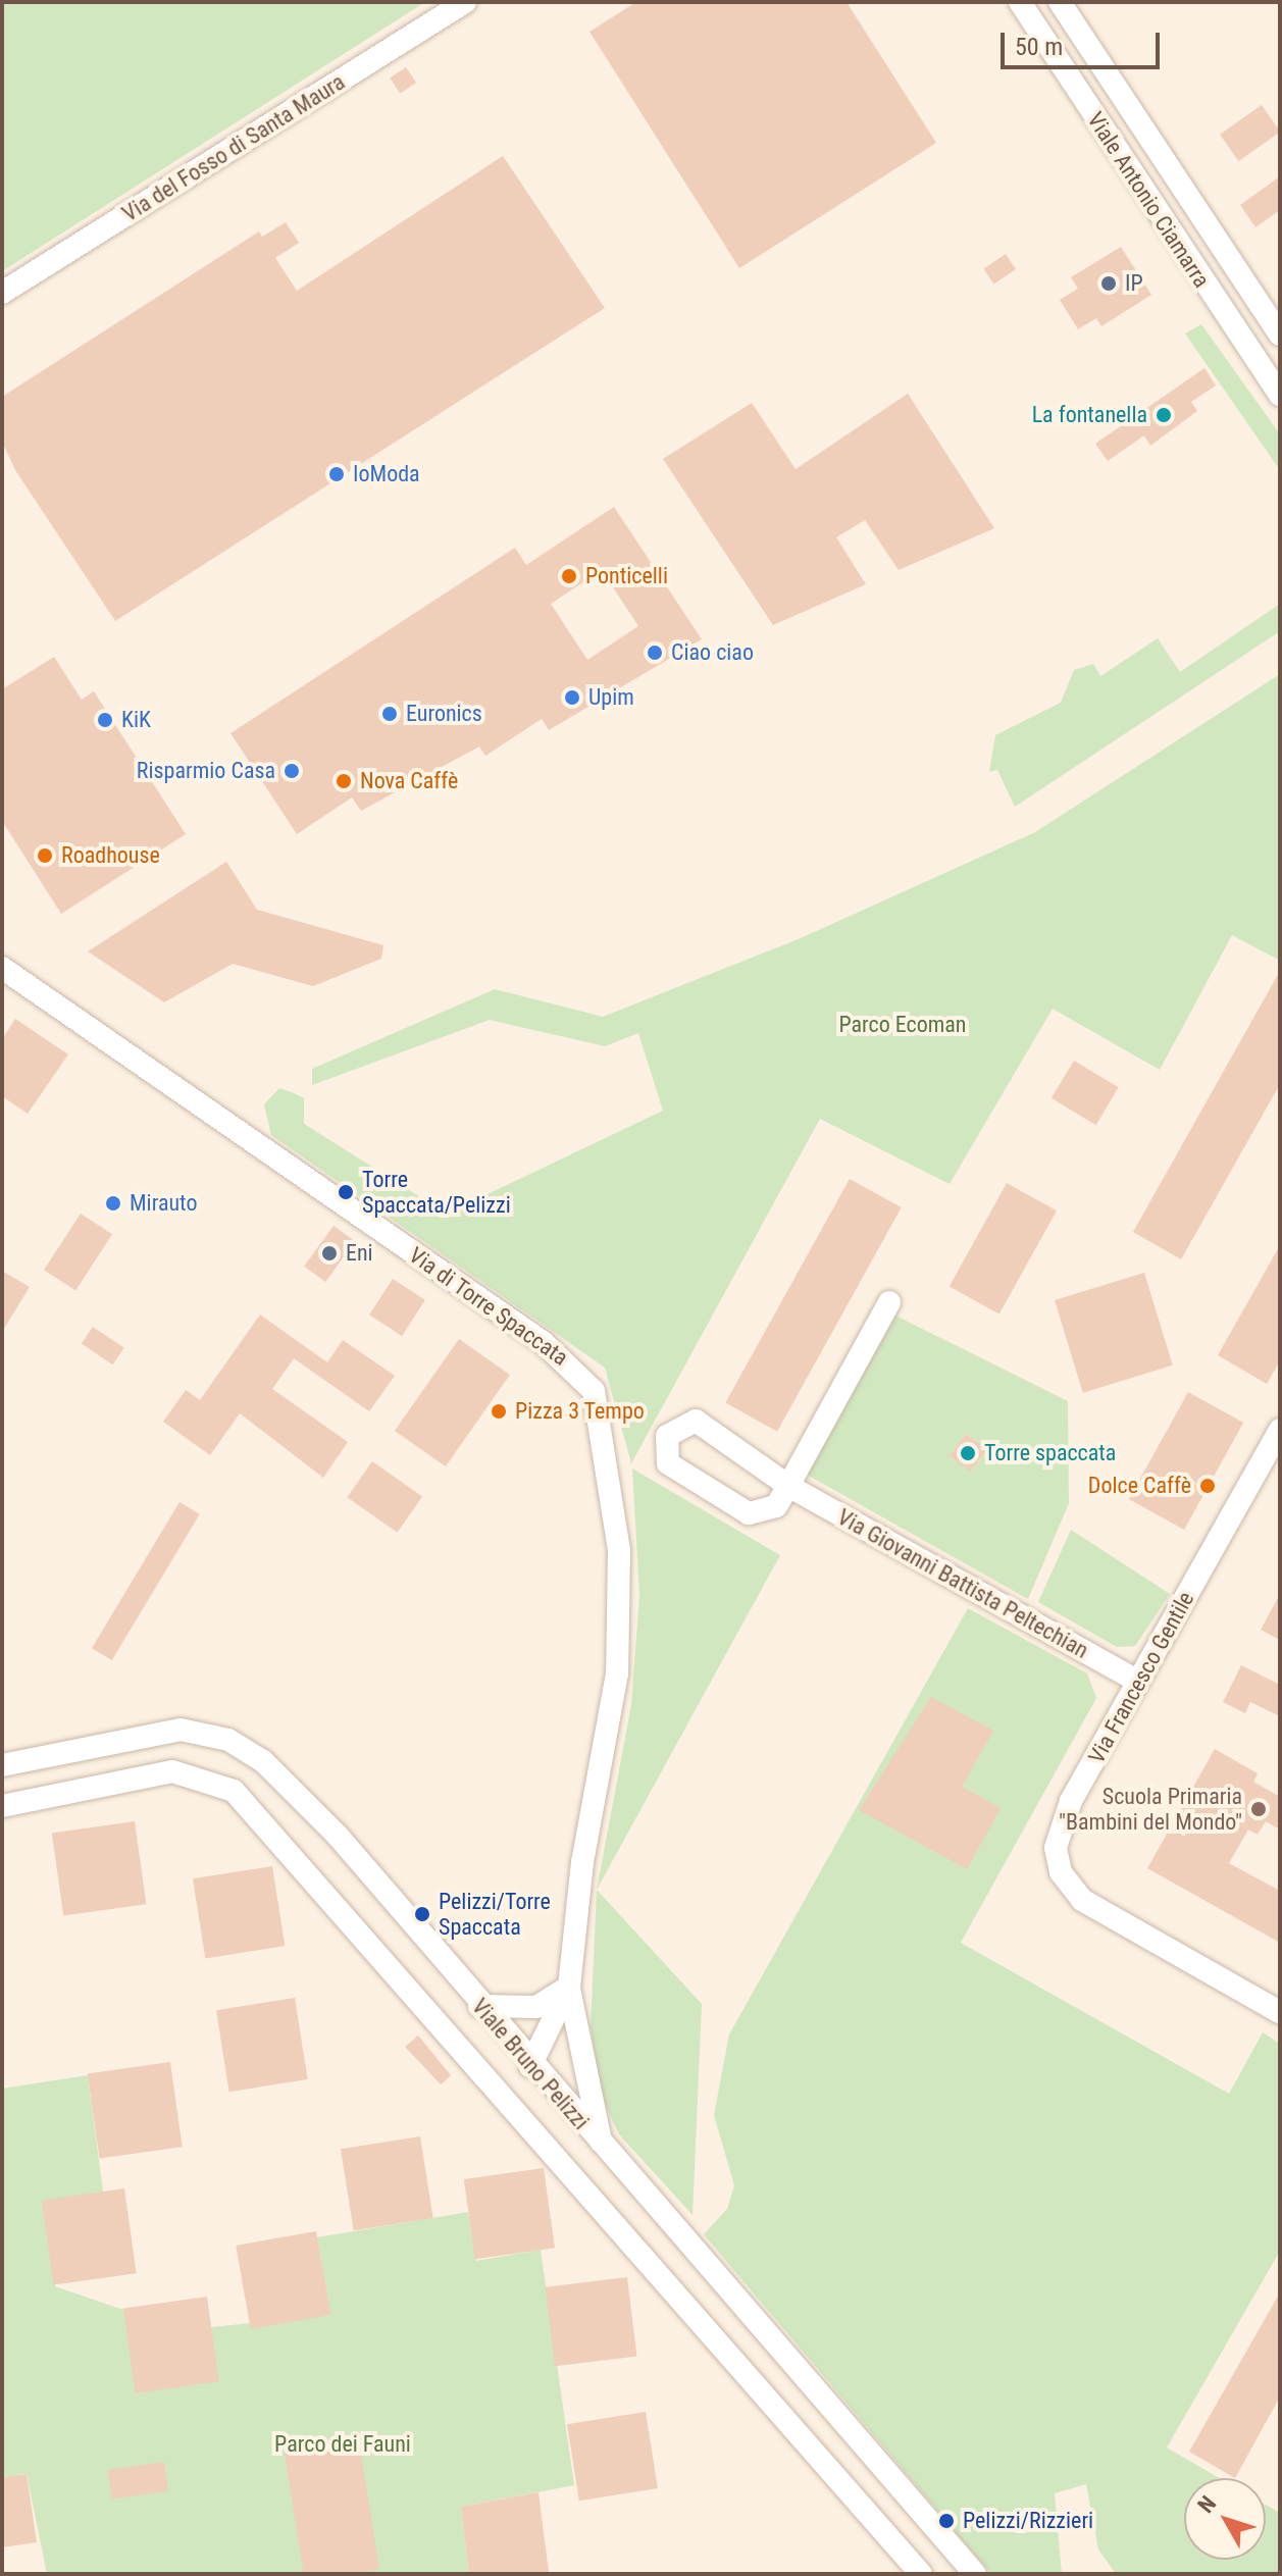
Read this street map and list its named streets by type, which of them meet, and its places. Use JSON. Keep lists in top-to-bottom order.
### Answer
{
  "streets": {
    "street": [
      "Via del Fosso di Santa Maura",
      "Viale Antonio Ciamarra",
      "Via di Torre Spaccata",
      "Via Giovanni Battista Peltechian",
      "Via Francesco Gentile",
      "Viale Bruno Pelizzi"
    ]
  },
  "crossings": [
    ["Via di Torre Spaccata", "Viale Bruno Pelizzi"],
    ["Via Giovanni Battista Peltechian", "Via Francesco Gentile"]
  ],
  "parks": ["Parco Ecoman", "Parco dei Fauni"],
  "places": [
    "IP",
    "La fontanella",
    "IoModa",
    "Ponticelli",
    "Ciao ciao",
    "Upim",
    "Euronics",
    "KiK",
    "Risparmio Casa",
    "Nova Caffè",
    "Roadhouse",
    "Torre Spaccata/Pelizzi",
    "Mirauto",
    "Eni",
    "Pizza 3 Tempo",
    "Torre spaccata",
    "Dolce Caffè",
    "Scuola Primaria \"Bambini del Mondo\"",
    "Pelizzi/Torre Spaccata",
    "Pelizzi/Rizzieri"
  ],
  "scale_bar": "50 m",
  "north": "top left"
}
